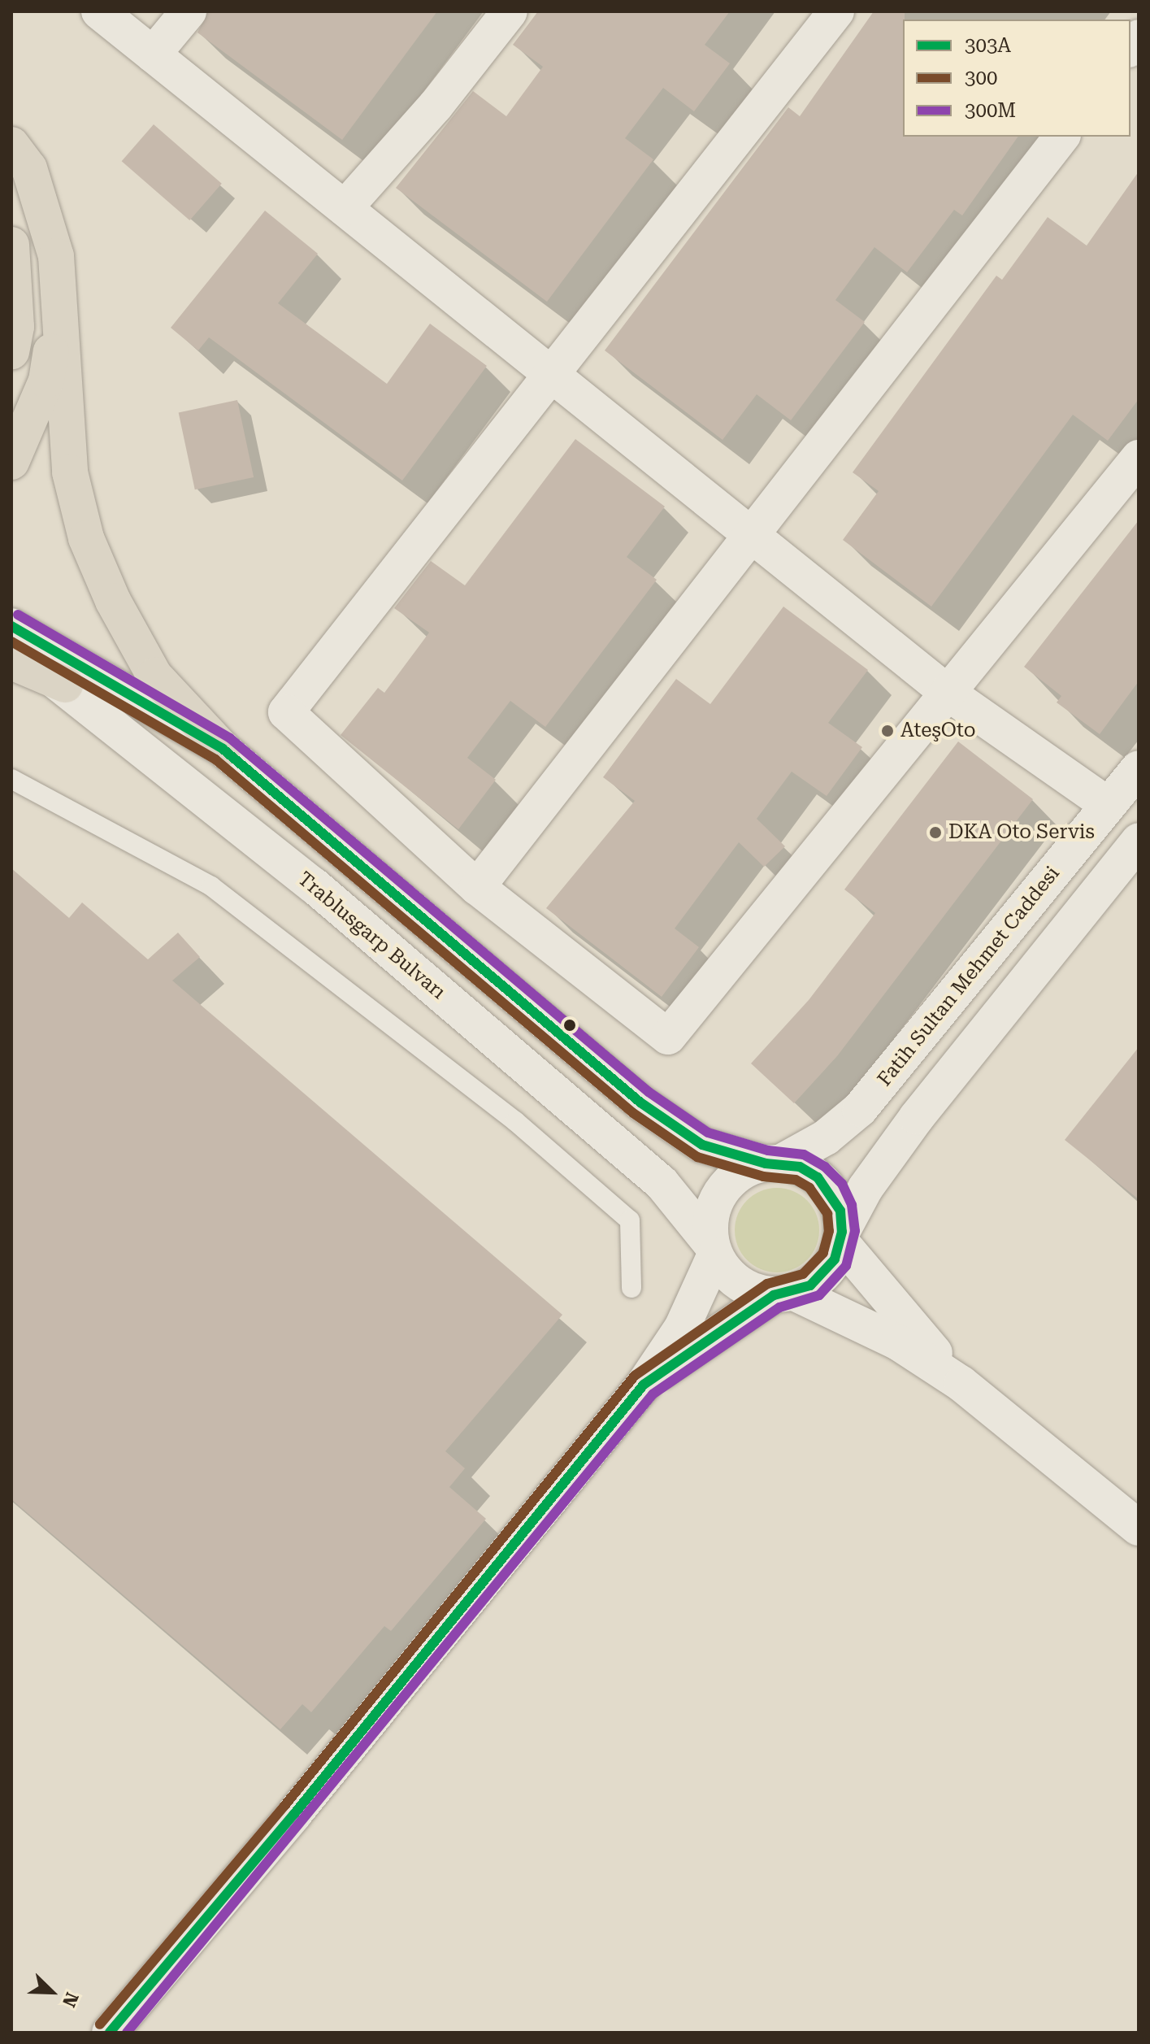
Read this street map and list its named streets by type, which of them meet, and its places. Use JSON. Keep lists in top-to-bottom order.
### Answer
{
  "streets": {
    "main road": ["Trablusgarp Bulvarı", "Fatih Sultan Mehmet Caddesi"]
  },
  "crossings": [
    ["Trablusgarp Bulvarı", "Fatih Sultan Mehmet Caddesi"]
  ],
  "places": ["AteşOto", "DKA Oto Servis"],
  "lines": ["transit line 300M", "transit line 303A", "transit line 300"],
  "legend": ["303A", "300", "300M"],
  "north": "bottom right"
}
